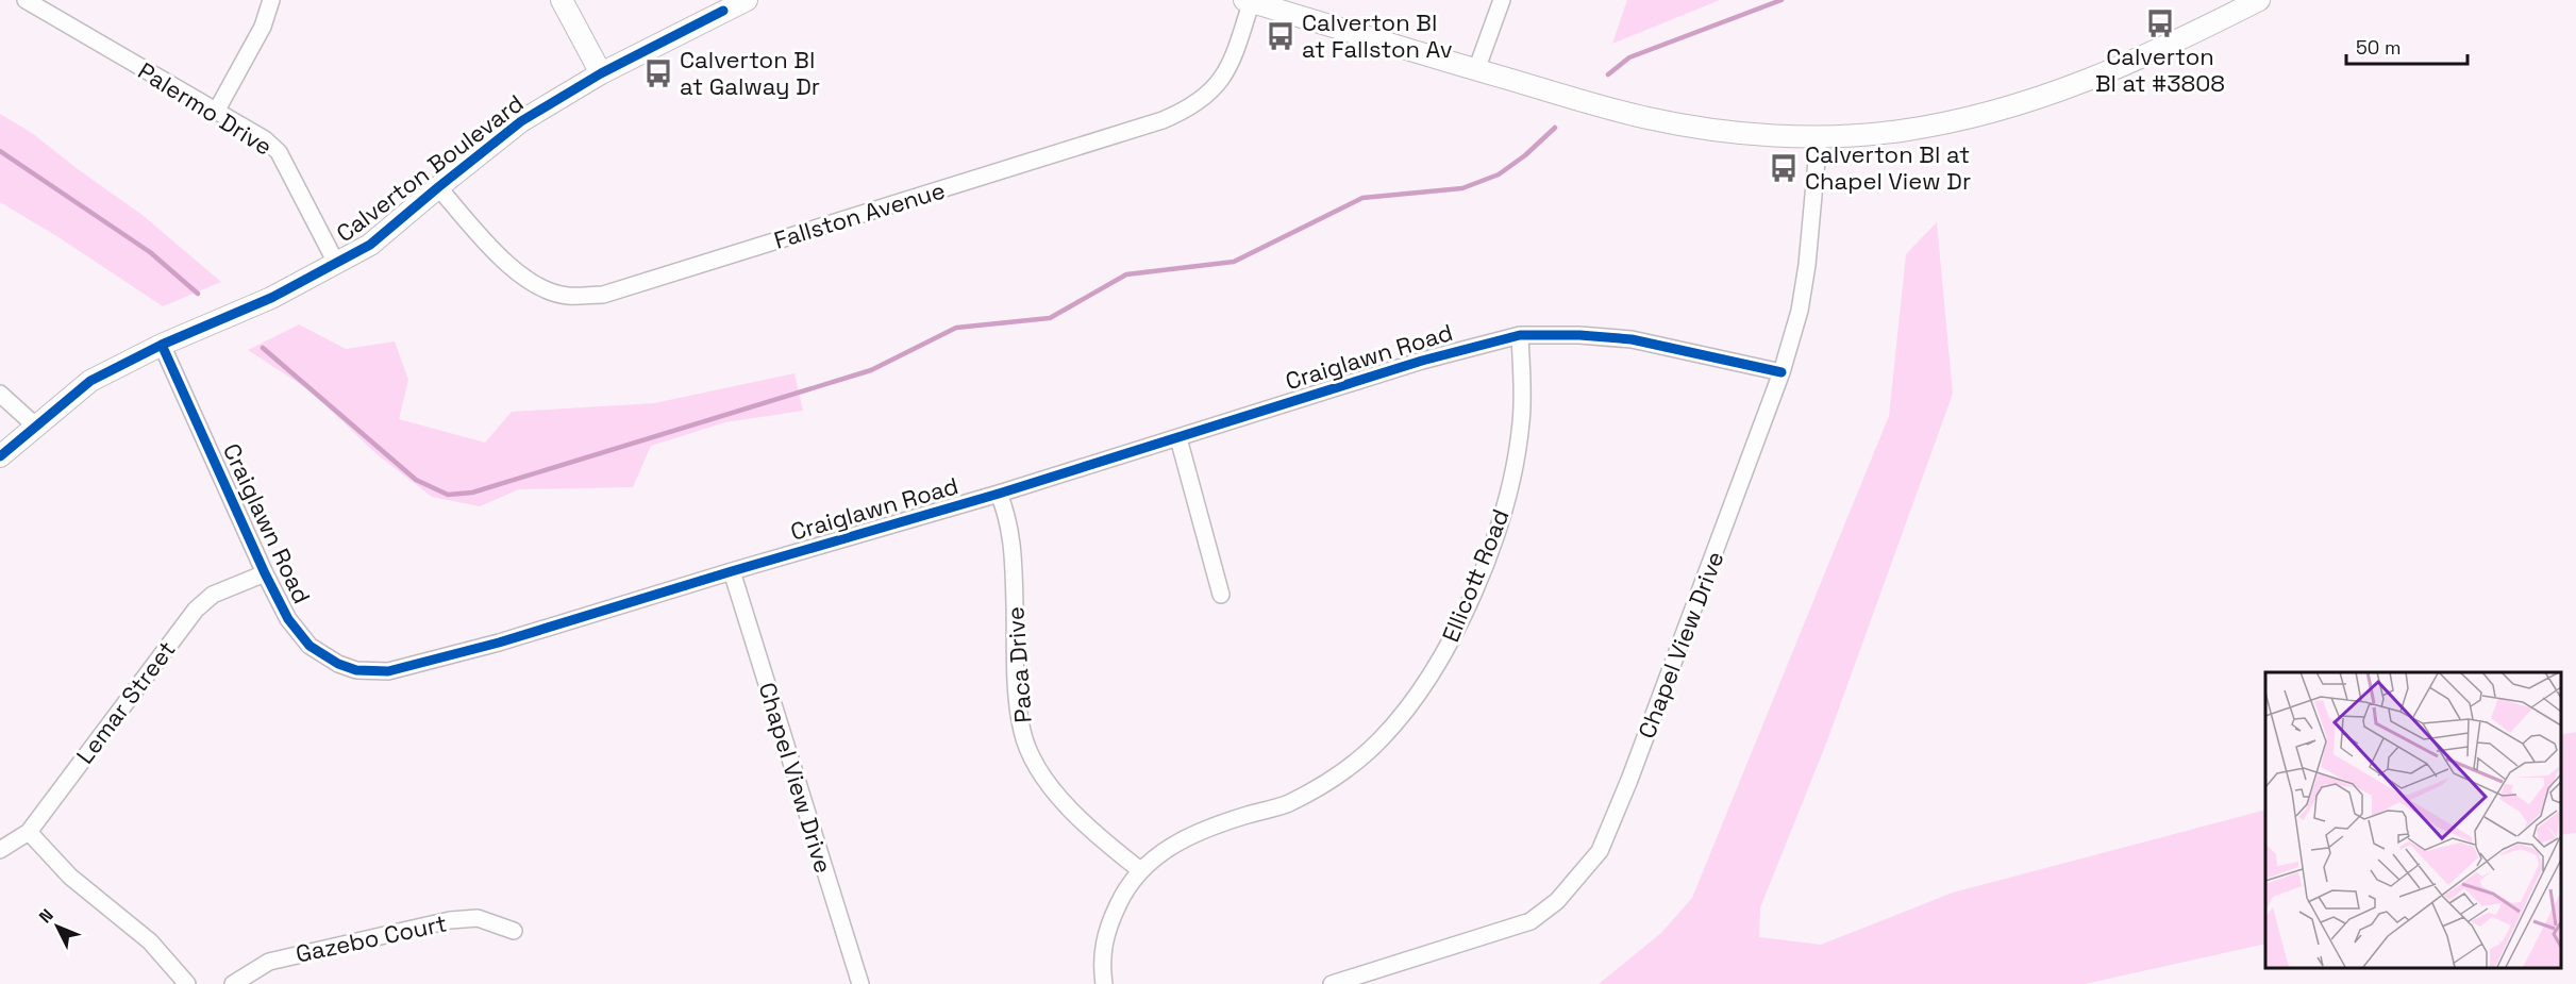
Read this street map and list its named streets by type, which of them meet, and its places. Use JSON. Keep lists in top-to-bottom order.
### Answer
{
  "streets": {
    "street": [
      "Palermo Drive",
      "Calverton Boulevard",
      "Fallston Avenue",
      "Craiglawn Road",
      "Ellicott Road",
      "Chapel View Drive",
      "Paca Drive",
      "Lemar Street",
      "Gazebo Court"
    ]
  },
  "crossings": [
    ["Palermo Drive", "Calverton Boulevard"],
    ["Calverton Boulevard", "Fallston Avenue"],
    ["Calverton Boulevard", "Craiglawn Road"],
    ["Craiglawn Road", "Ellicott Road"],
    ["Craiglawn Road", "Chapel View Drive"],
    ["Craiglawn Road", "Paca Drive"],
    ["Craiglawn Road", "Lemar Street"],
    ["Ellicott Road", "Paca Drive"]
  ],
  "places": {
    "bus stop": [
      "Calverton Bl at #3808",
      "Calverton Bl at Fallston Av",
      "Calverton Bl at Galway Dr",
      "Calverton Bl at Chapel View Dr"
    ]
  },
  "scale_bar": "50 m",
  "north": "top left"
}
